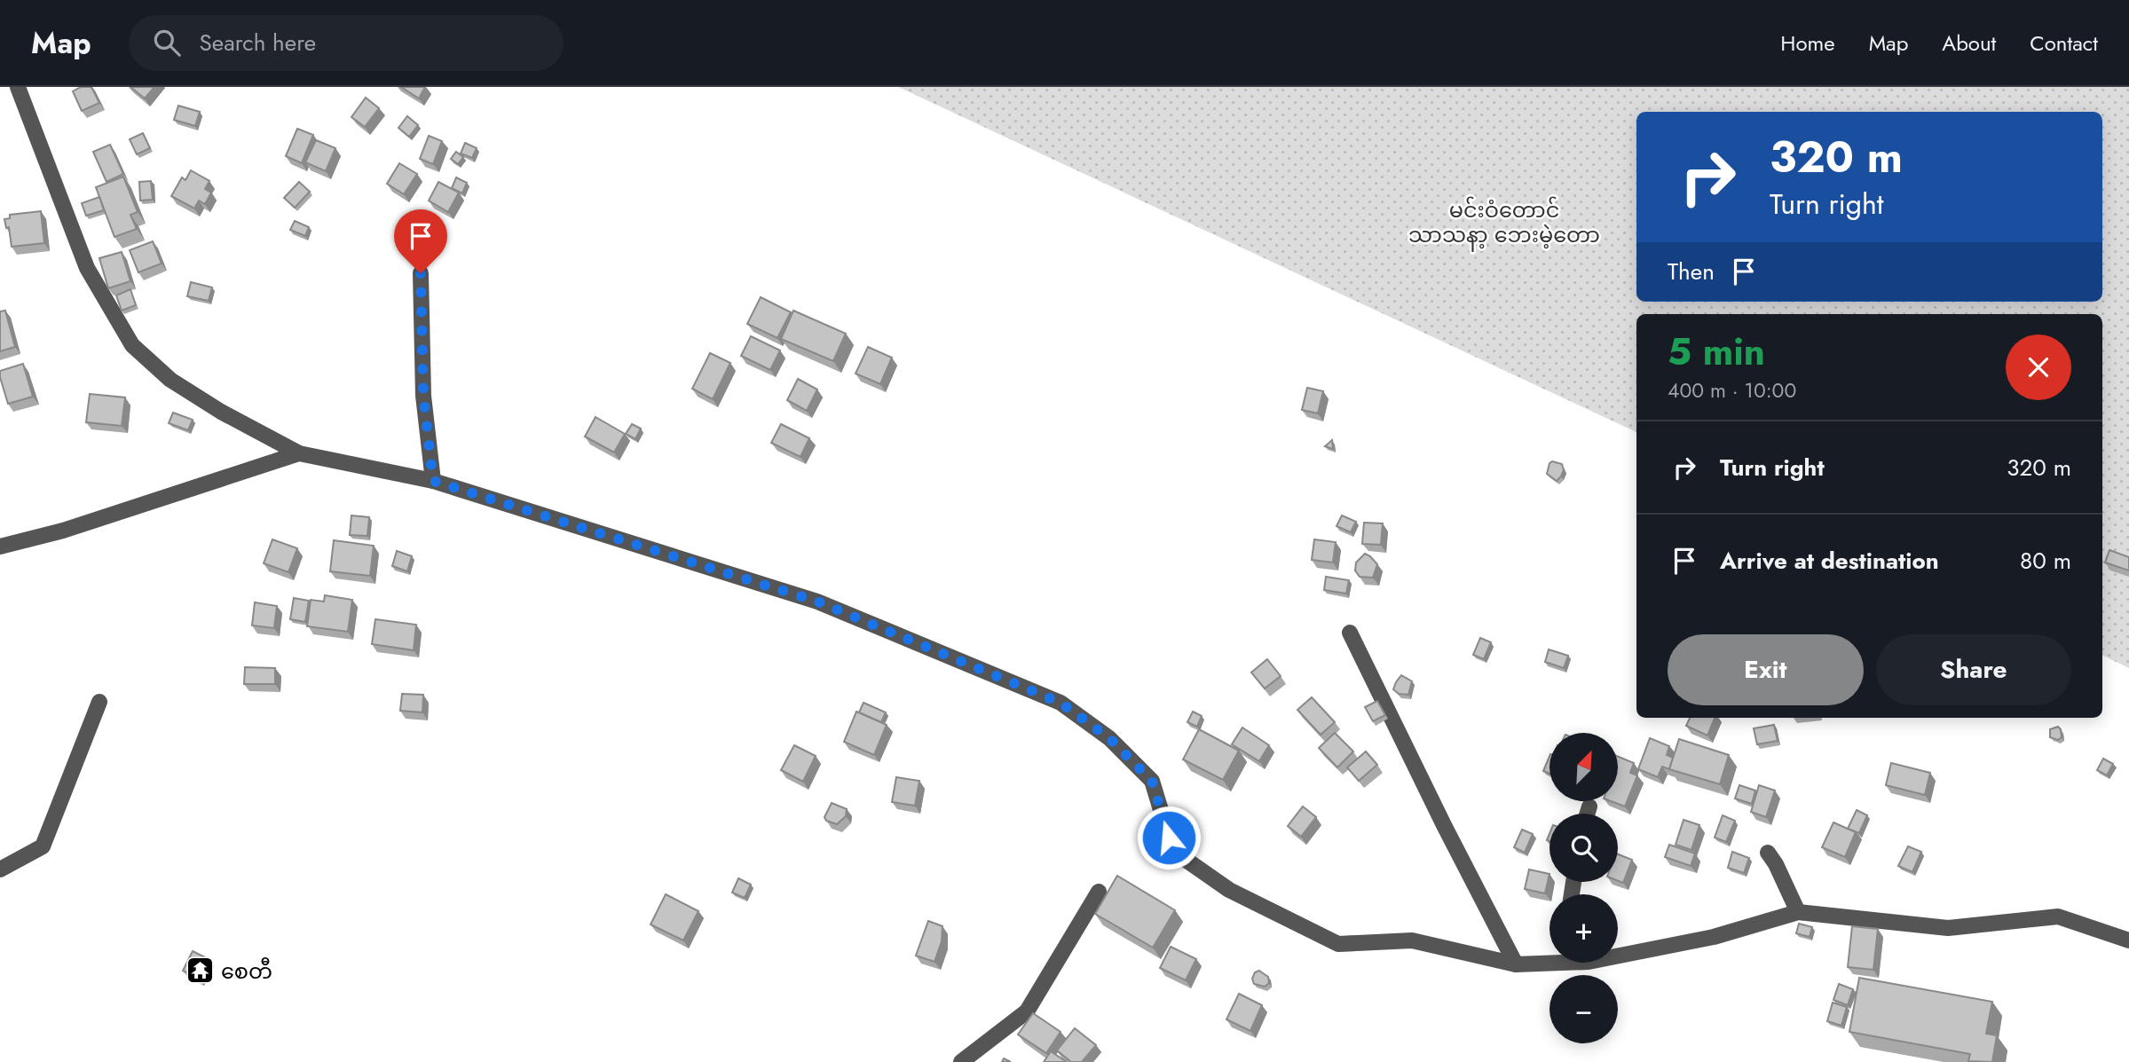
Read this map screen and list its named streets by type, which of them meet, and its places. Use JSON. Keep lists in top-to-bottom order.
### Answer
{
  "parks": ["မင်းဝံတောင် သာသနာ့ ‌ဘေးမဲ့တော"],
  "places": {
    "temple": ["စေတီ"]
  },
  "north": "top right",
  "page": {
    "header": "Map",
    "search": "Search here",
    "nav": [
      "Home",
      "Map",
      "About",
      "Contact"
    ],
    "turn": ["320 m", "Turn right"],
    "then": "Then",
    "heading": ["5 min", "400 m · 10:00"],
    "list": [
      {
        "name": "Turn right",
        "value": "320 m"
      },
      {
        "name": "Arrive at destination",
        "value": "80 m"
      }
    ],
    "buttons": ["Exit", "Share"],
    "map_buttons": ["+", "−"]
  }
}
